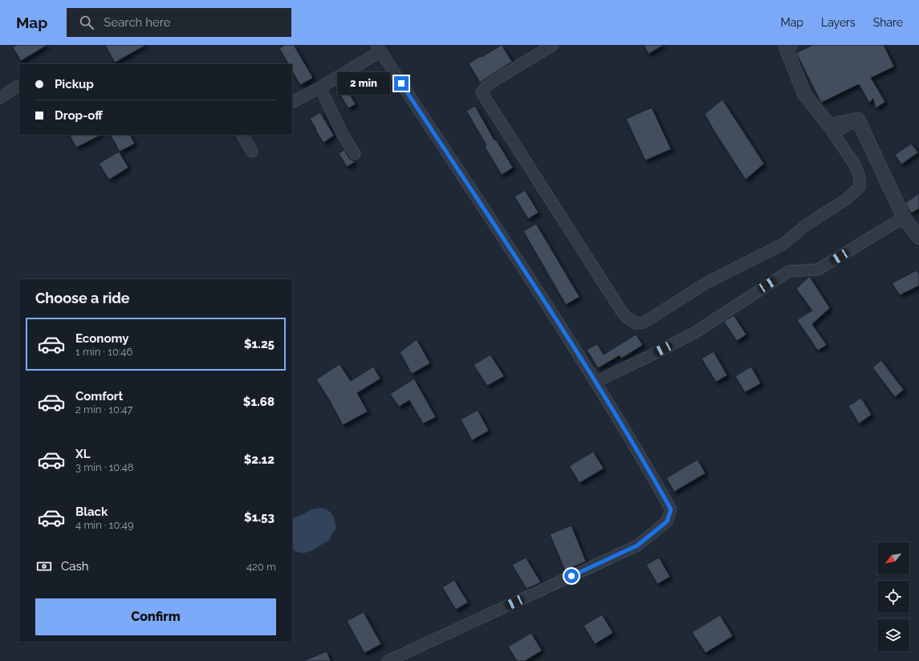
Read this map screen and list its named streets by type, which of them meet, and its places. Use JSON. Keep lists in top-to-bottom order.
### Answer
{
  "north": "bottom left",
  "page": {
    "header": "Map",
    "search": "Search here",
    "nav": ["Map", "Layers", "Share"],
    "banner": ["Pickup", "Drop-off"],
    "bubble": "2 min",
    "heading": "Choose a ride",
    "list": [
      {
        "name": "Economy",
        "note": "1 min · 10:46",
        "value": "$1.25"
      },
      {
        "name": "Comfort",
        "note": "2 min · 10:47",
        "value": "$1.68"
      },
      {
        "name": "XL",
        "note": "3 min · 10:48",
        "value": "$2.12"
      },
      {
        "name": "Black",
        "note": "4 min · 10:49",
        "value": "$1.53"
      }
    ],
    "pay": ["Cash", "420 m"],
    "buttons": "Confirm"
  }
}
